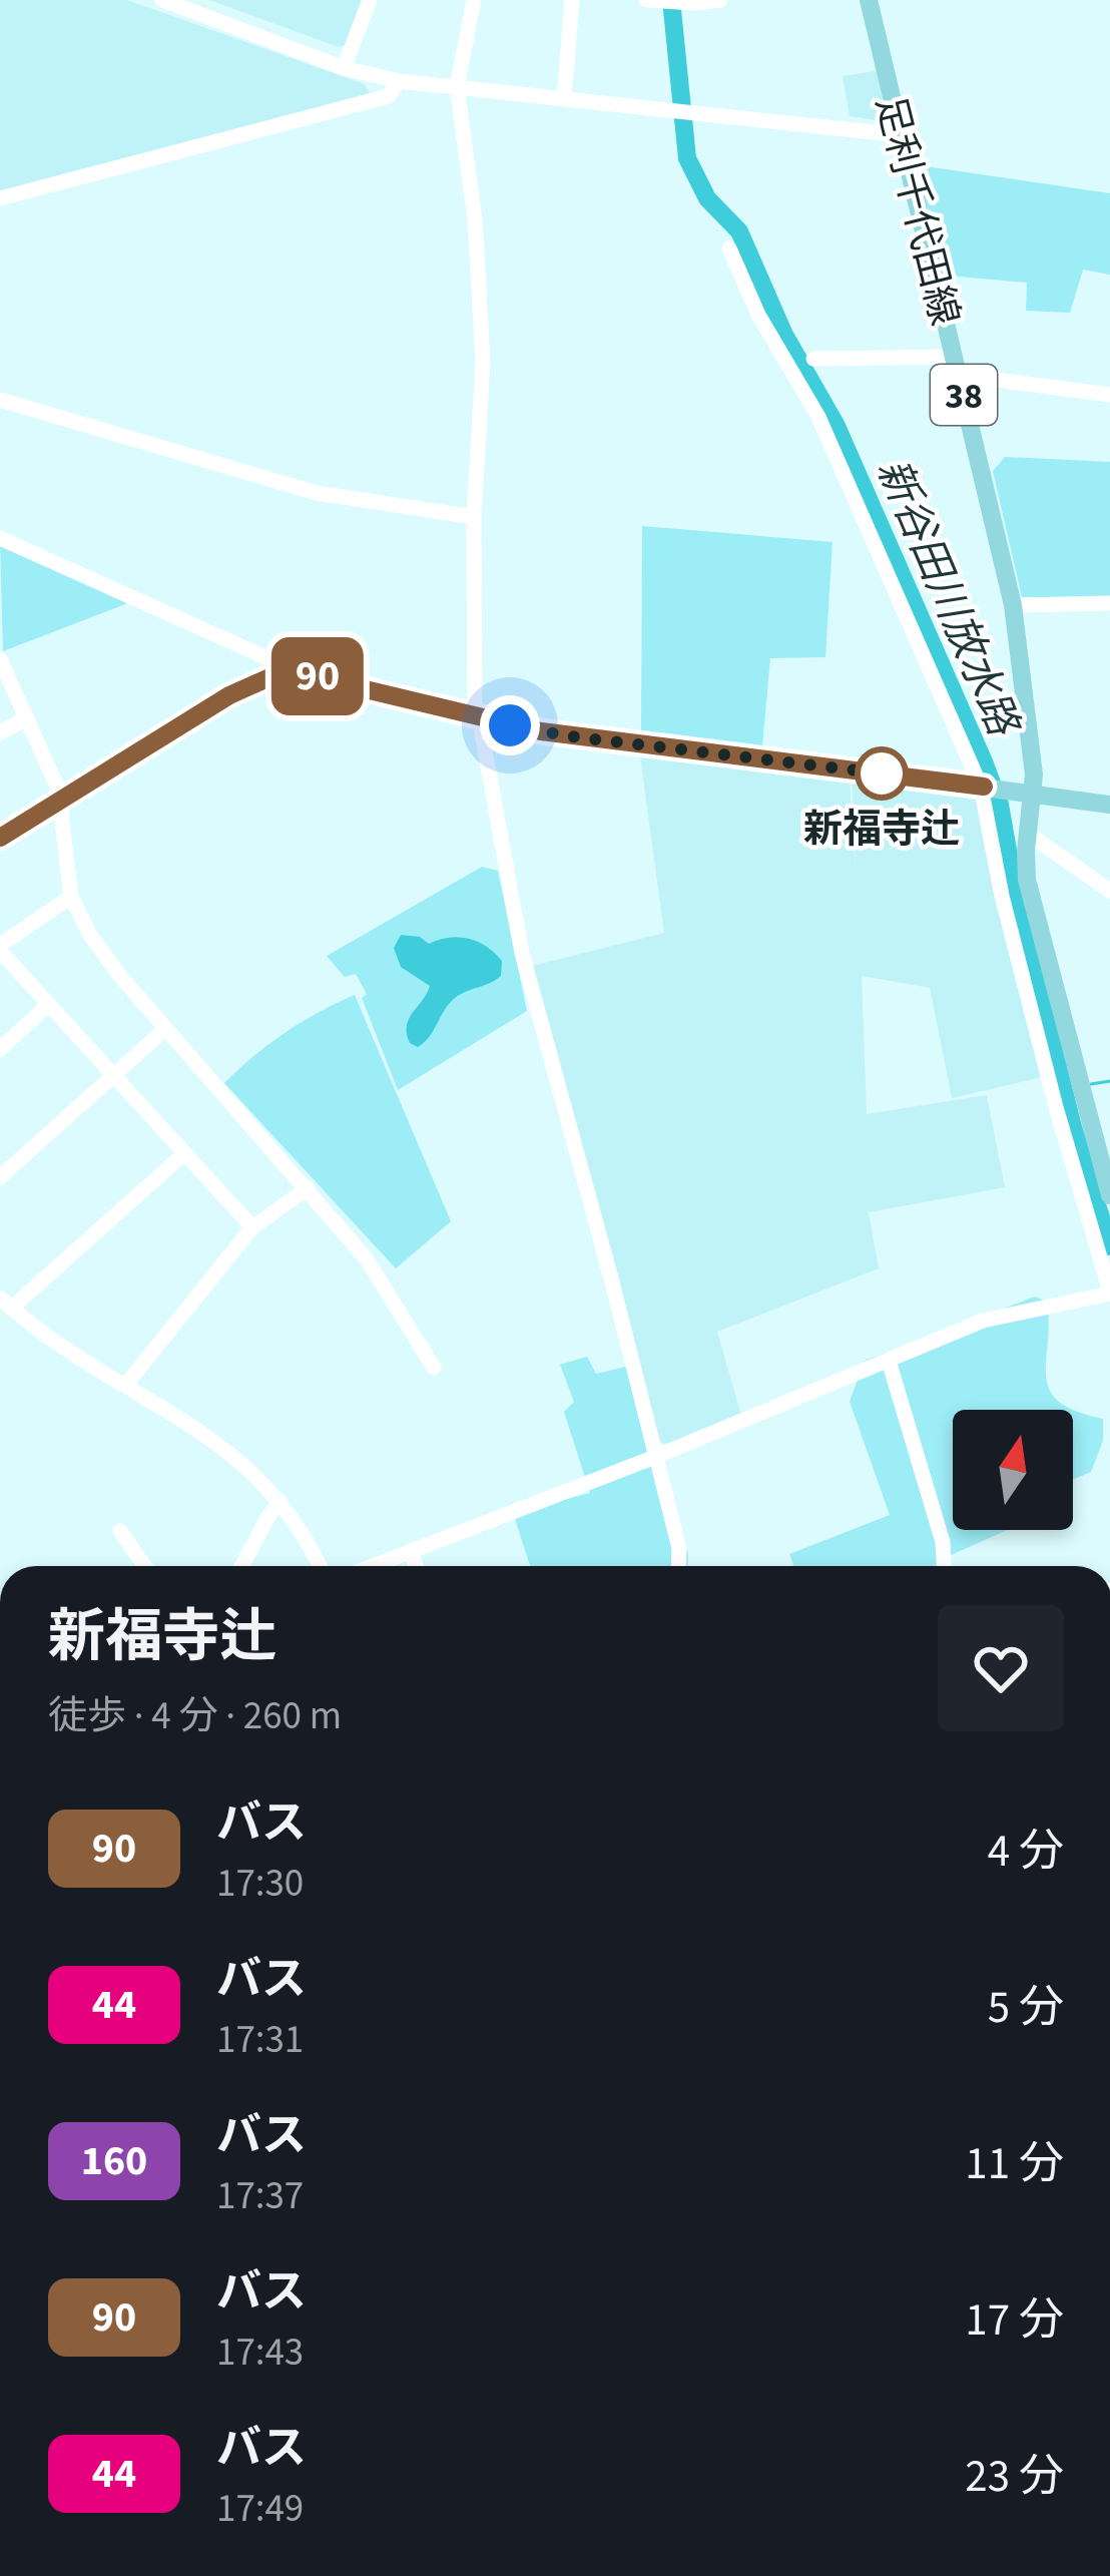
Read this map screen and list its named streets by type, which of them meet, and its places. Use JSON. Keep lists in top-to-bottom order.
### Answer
{
  "streets": {
    "main road": ["足利千代田線", "38"]
  },
  "water": ["新谷田川放水路"],
  "places": ["新福寺辻"],
  "lines": ["bus line 90"],
  "north": "top",
  "page": {
    "on_map": "90",
    "heading": ["新福寺辻", "徒歩 · 4 分 · 260 m"],
    "list": [
      {
        "mark": "90",
        "name": "バス",
        "note": "17:30",
        "value": "4 分"
      },
      {
        "mark": "44",
        "name": "バス",
        "note": "17:31",
        "value": "5 分"
      },
      {
        "mark": "160",
        "name": "バス",
        "note": "17:37",
        "value": "11 分"
      },
      {
        "mark": "90",
        "name": "バス",
        "note": "17:43",
        "value": "17 分"
      },
      {
        "mark": "44",
        "name": "バス",
        "note": "17:49",
        "value": "23 分"
      }
    ]
  }
}
